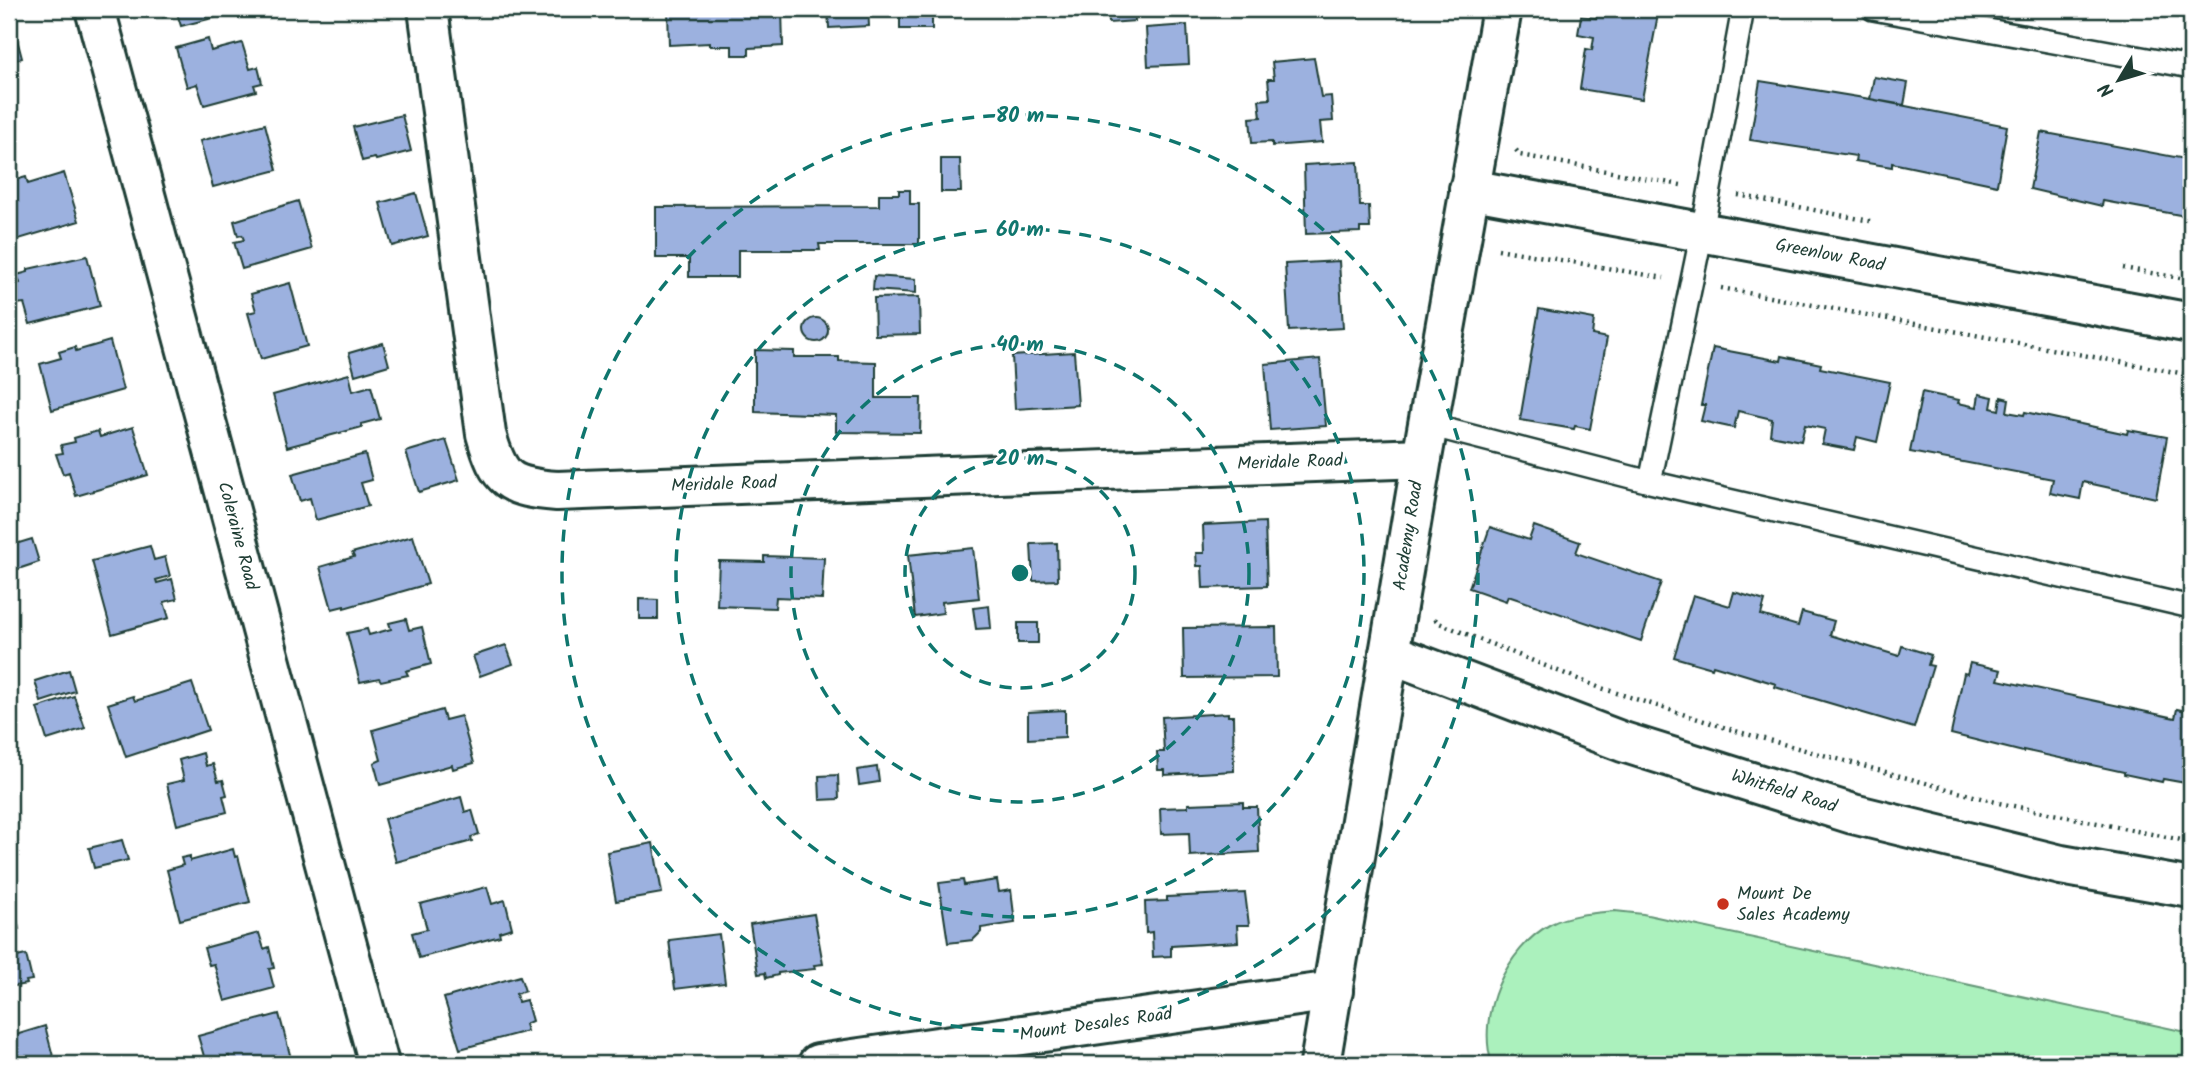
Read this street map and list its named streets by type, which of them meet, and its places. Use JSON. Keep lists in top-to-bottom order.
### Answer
{
  "streets": {
    "street": [
      "Greenlow Road",
      "Meridale Road",
      "Coleraine Road",
      "Academy Road",
      "Whitfield Road",
      "Mount Desales Road"
    ]
  },
  "crossings": [
    ["Greenlow Road", "Academy Road"],
    ["Meridale Road", "Academy Road"],
    ["Academy Road", "Whitfield Road"],
    ["Academy Road", "Mount Desales Road"]
  ],
  "places": ["Mount De Sales Academy"],
  "north": "bottom left",
  "rings": [
    "80 m",
    "60 m",
    "40 m",
    "20 m"
  ]
}
